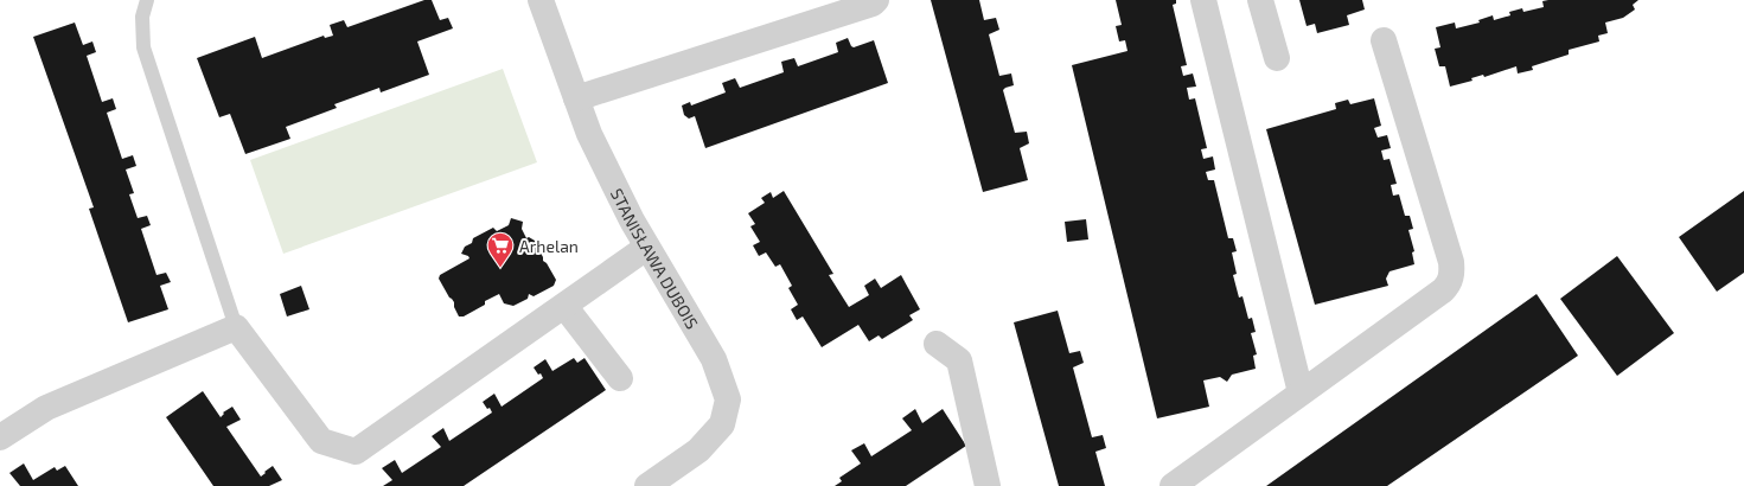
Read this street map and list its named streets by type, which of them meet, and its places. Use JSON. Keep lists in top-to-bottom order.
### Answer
{
  "streets": {
    "street": ["STANISŁAWA DUBOIS"]
  },
  "places": {
    "supermarket": ["Arhelan"]
  }
}
